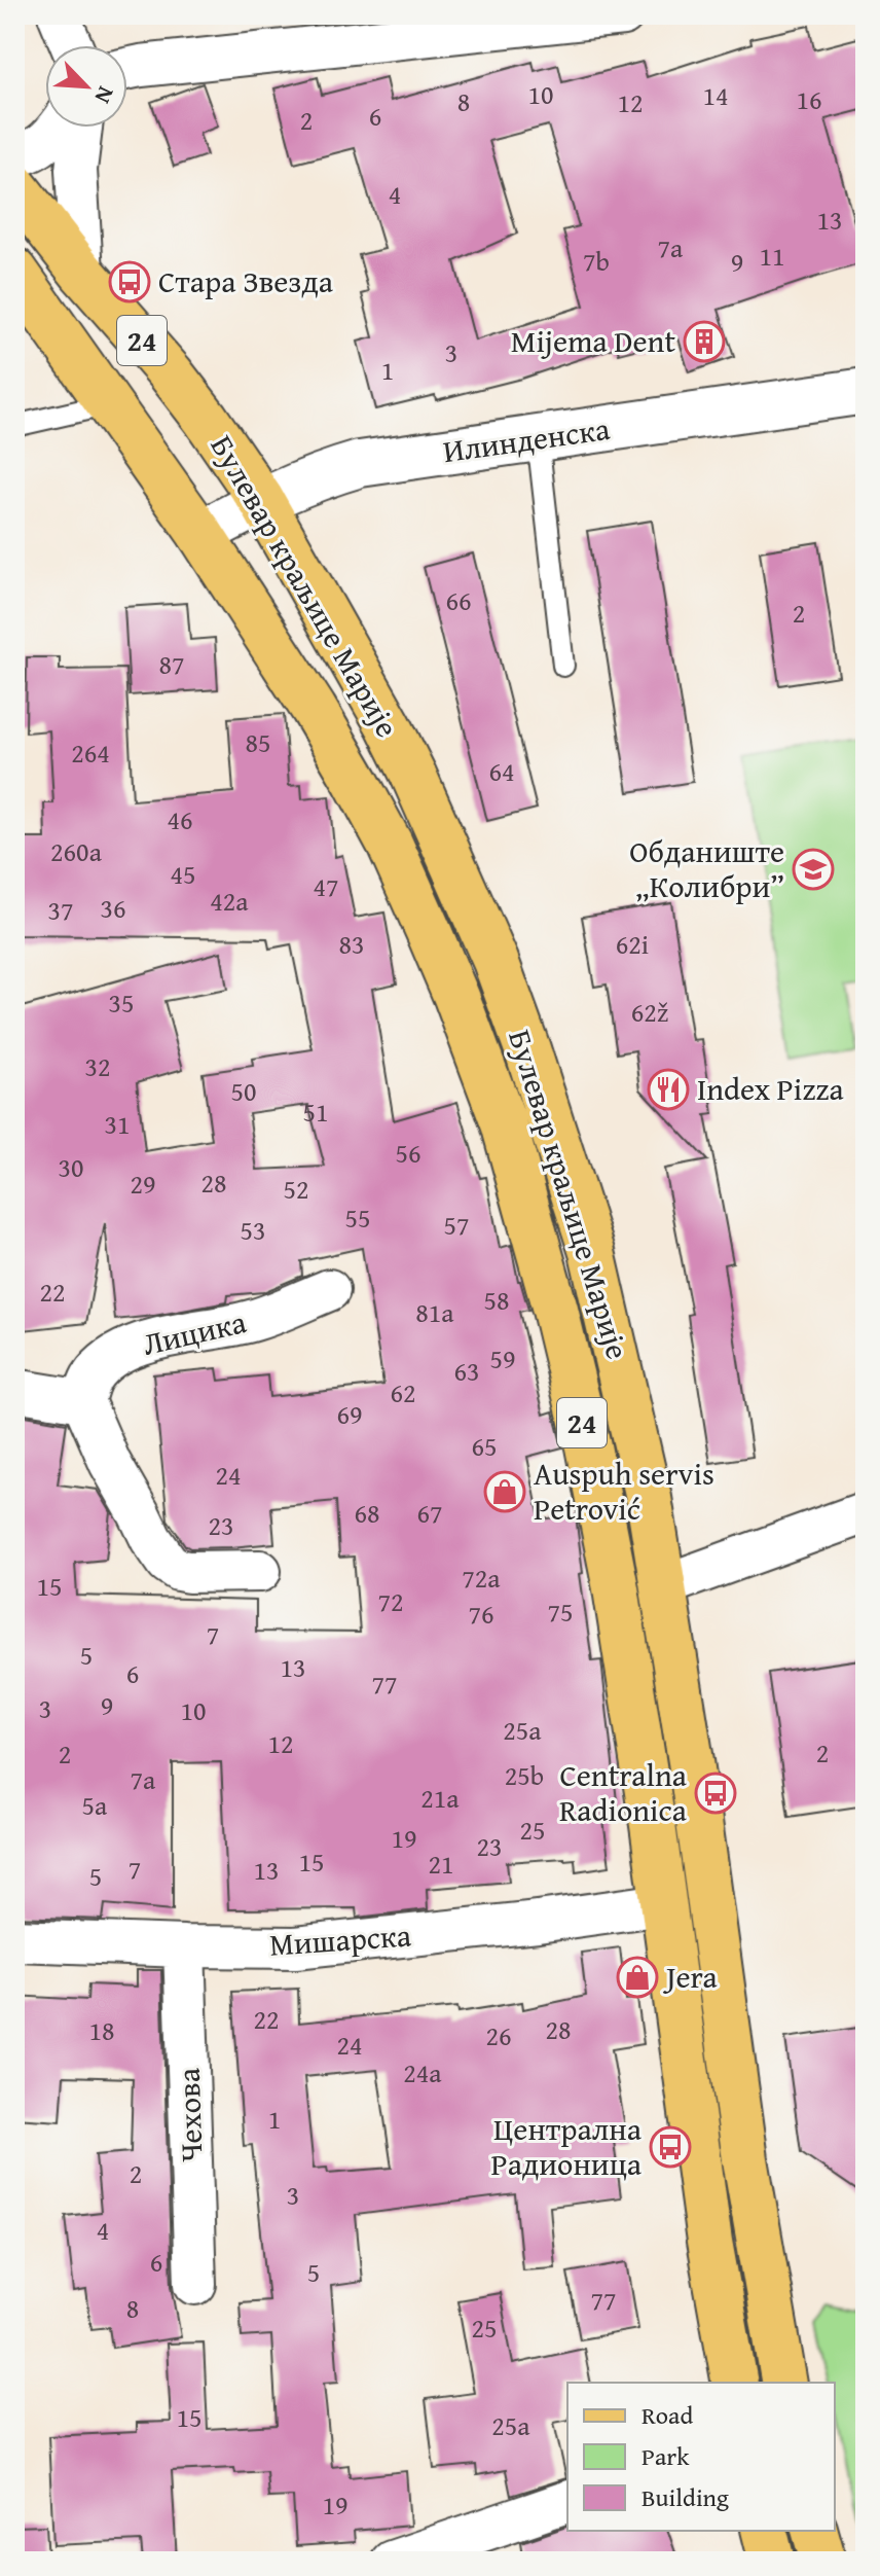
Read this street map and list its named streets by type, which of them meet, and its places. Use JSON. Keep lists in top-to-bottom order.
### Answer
{
  "streets": {
    "main road": ["24", "Булевар краљице Марије"],
    "street": [
      "Илинденска",
      "Лицика",
      "Мишарска",
      "Чехова"
    ]
  },
  "crossings": [
    ["Илинденска", "Булевар краљице Марије"],
    ["Булевар краљице Марије", "Мишарска"],
    ["Мишарска", "Чехова"]
  ],
  "places": {
    "bus stop": ["Стара Звезда", "Centralna Radionica", "Централна Радионица"],
    "building": ["Mijema Dent"],
    "school or university": ["Обданиште „Колибри”"],
    "restaurant": ["Index Pizza"],
    "shop": ["Auspuh servis Petrović", "Jera"]
  },
  "house_numbers": [
    "10",
    "14",
    "16",
    "8",
    "12",
    "6",
    "2",
    "4",
    "13",
    "7a",
    "11",
    "7b",
    "9",
    "3",
    "1",
    "66",
    "2",
    "87",
    "85",
    "264",
    "64",
    "46",
    "260a",
    "45",
    "47",
    "42a",
    "36",
    "37",
    "83",
    "62i",
    "35",
    "62ž",
    "32",
    "50",
    "51",
    "31",
    "56",
    "30",
    "28",
    "29",
    "52",
    "55",
    "57",
    "53",
    "22",
    "58",
    "81a",
    "59",
    "63",
    "62",
    "69",
    "65",
    "24",
    "68",
    "67",
    "23",
    "72a",
    "15",
    "72",
    "75",
    "76",
    "7",
    "5",
    "13",
    "6",
    "77",
    "9",
    "3",
    "10",
    "25a",
    "12",
    "2",
    "2",
    "25b",
    "7a",
    "21a",
    "5a",
    "25",
    "19",
    "23",
    "15",
    "21",
    "7",
    "13",
    "5",
    "22",
    "28",
    "18",
    "26",
    "24",
    "24a",
    "1",
    "2",
    "3",
    "4",
    "6",
    "5",
    "77",
    "8",
    "25",
    "15",
    "25a",
    "19"
  ],
  "legend": ["Road", "Park", "Building"],
  "north": "bottom right"
}
